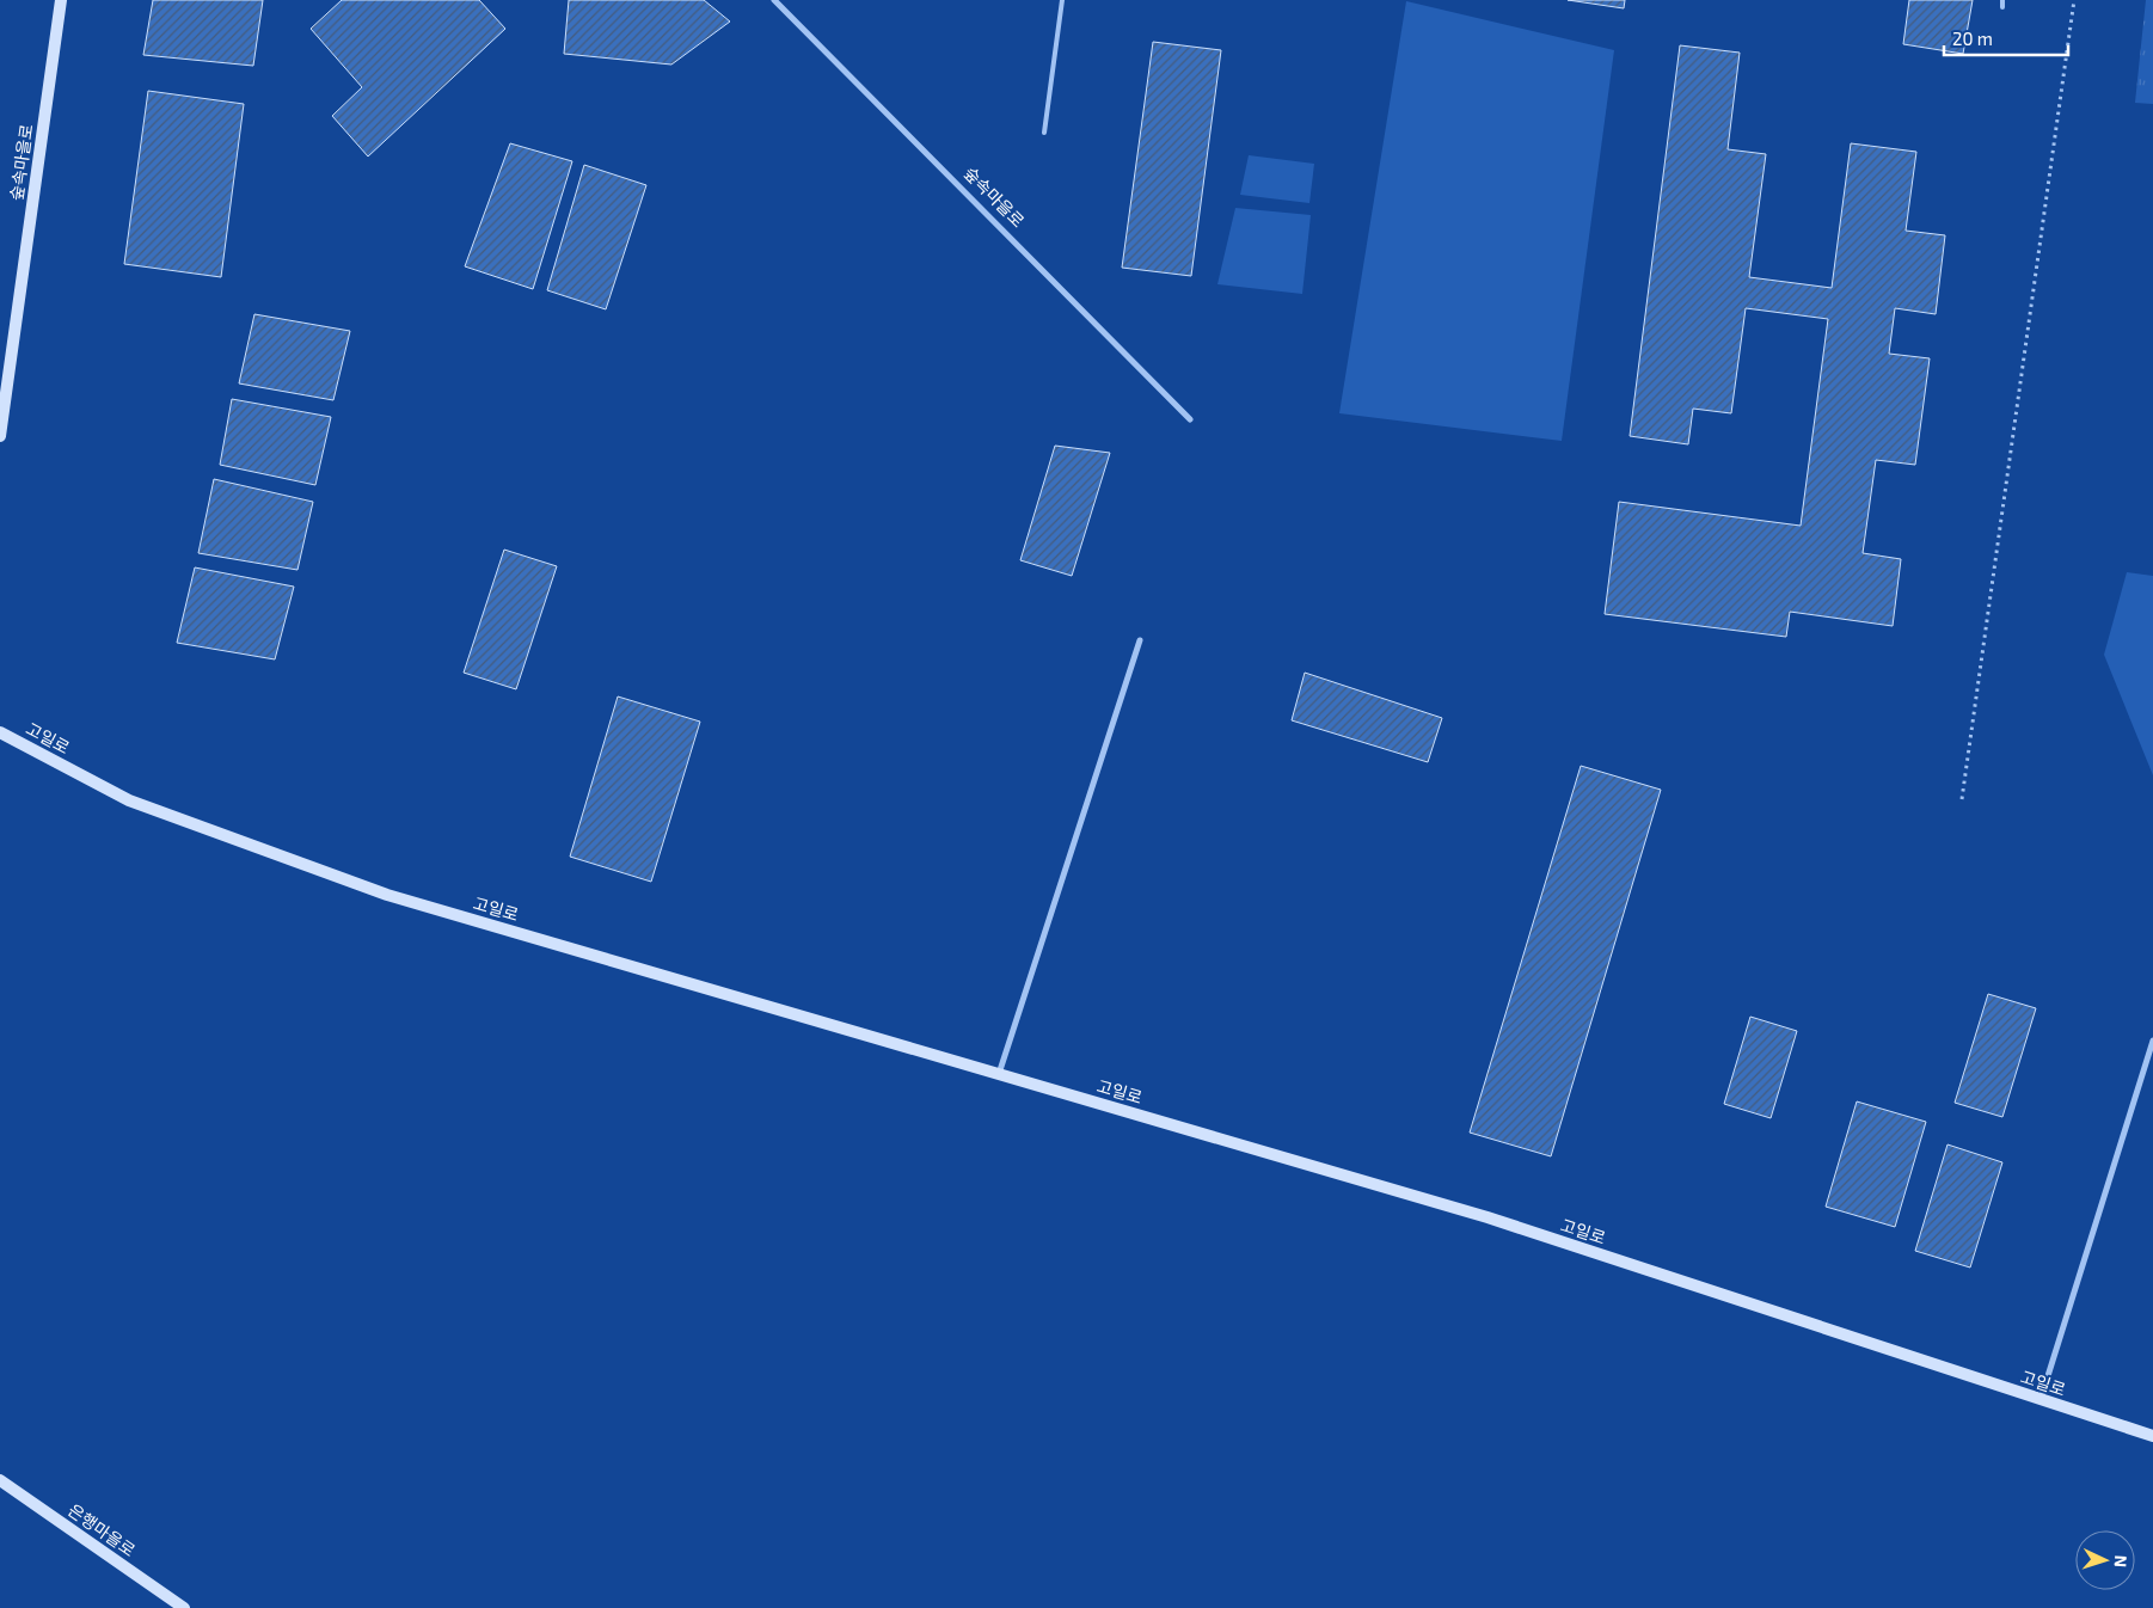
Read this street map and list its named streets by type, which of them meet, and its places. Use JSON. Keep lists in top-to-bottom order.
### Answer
{
  "streets": {
    "main road": ["숲속마을로", "고일로", "은행마을로"]
  },
  "scale_bar": "20 m",
  "north": "right"
}
